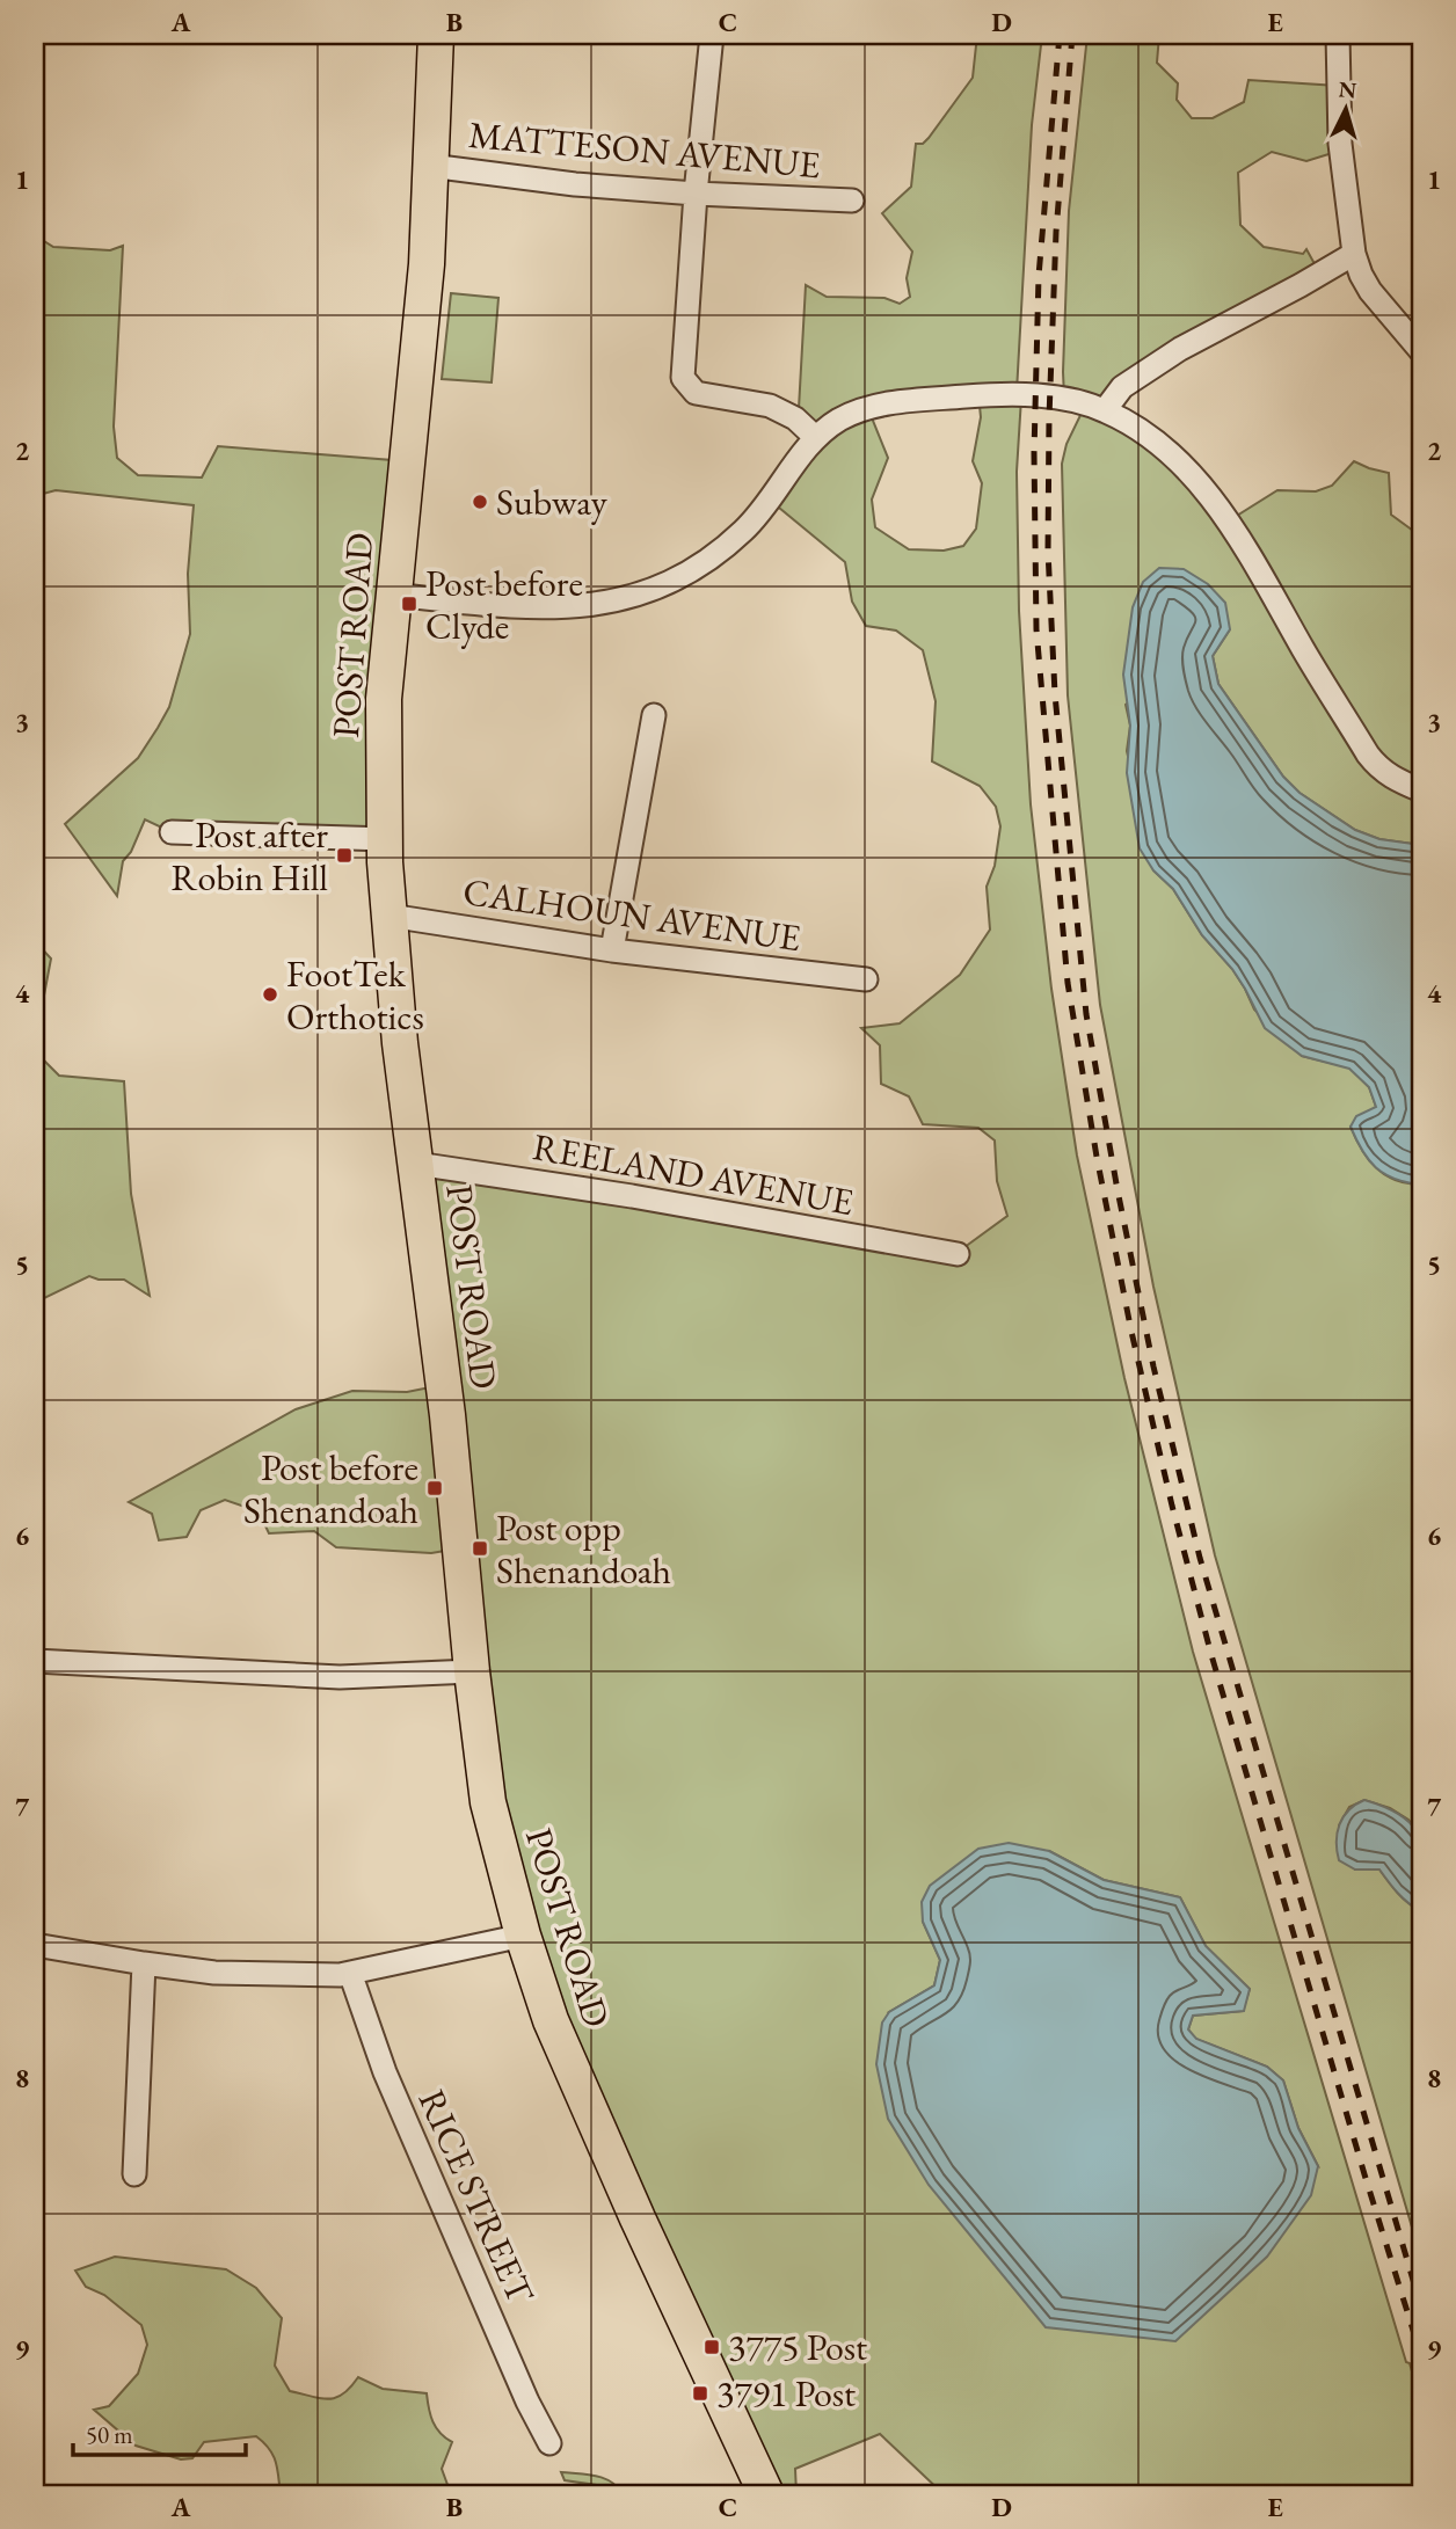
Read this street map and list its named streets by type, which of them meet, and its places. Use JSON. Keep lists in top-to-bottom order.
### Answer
{
  "streets": {
    "main road": ["POST ROAD"],
    "street": [
      "MATTESON AVENUE",
      "CALHOUN AVENUE",
      "REELAND AVENUE",
      "RICE STREET"
    ]
  },
  "crossings": [
    ["MATTESON AVENUE", "POST ROAD"],
    ["POST ROAD", "CALHOUN AVENUE"],
    ["POST ROAD", "REELAND AVENUE"]
  ],
  "places": {
    "other": ["Subway", "FootTek Orthotics"],
    "transit": [
      "Post before Clyde",
      "Post after Robin Hill",
      "Post before Shenandoah",
      "Post opp Shenandoah",
      "3775 Post",
      "3791 Post"
    ]
  },
  "scale_bar": "50 m",
  "north": "top",
  "grid": {
    "columns": [
      "A",
      "B",
      "C",
      "D",
      "E"
    ],
    "rows": [
      "1",
      "2",
      "3",
      "4",
      "5",
      "6",
      "7",
      "8",
      "9"
    ]
  }
}
